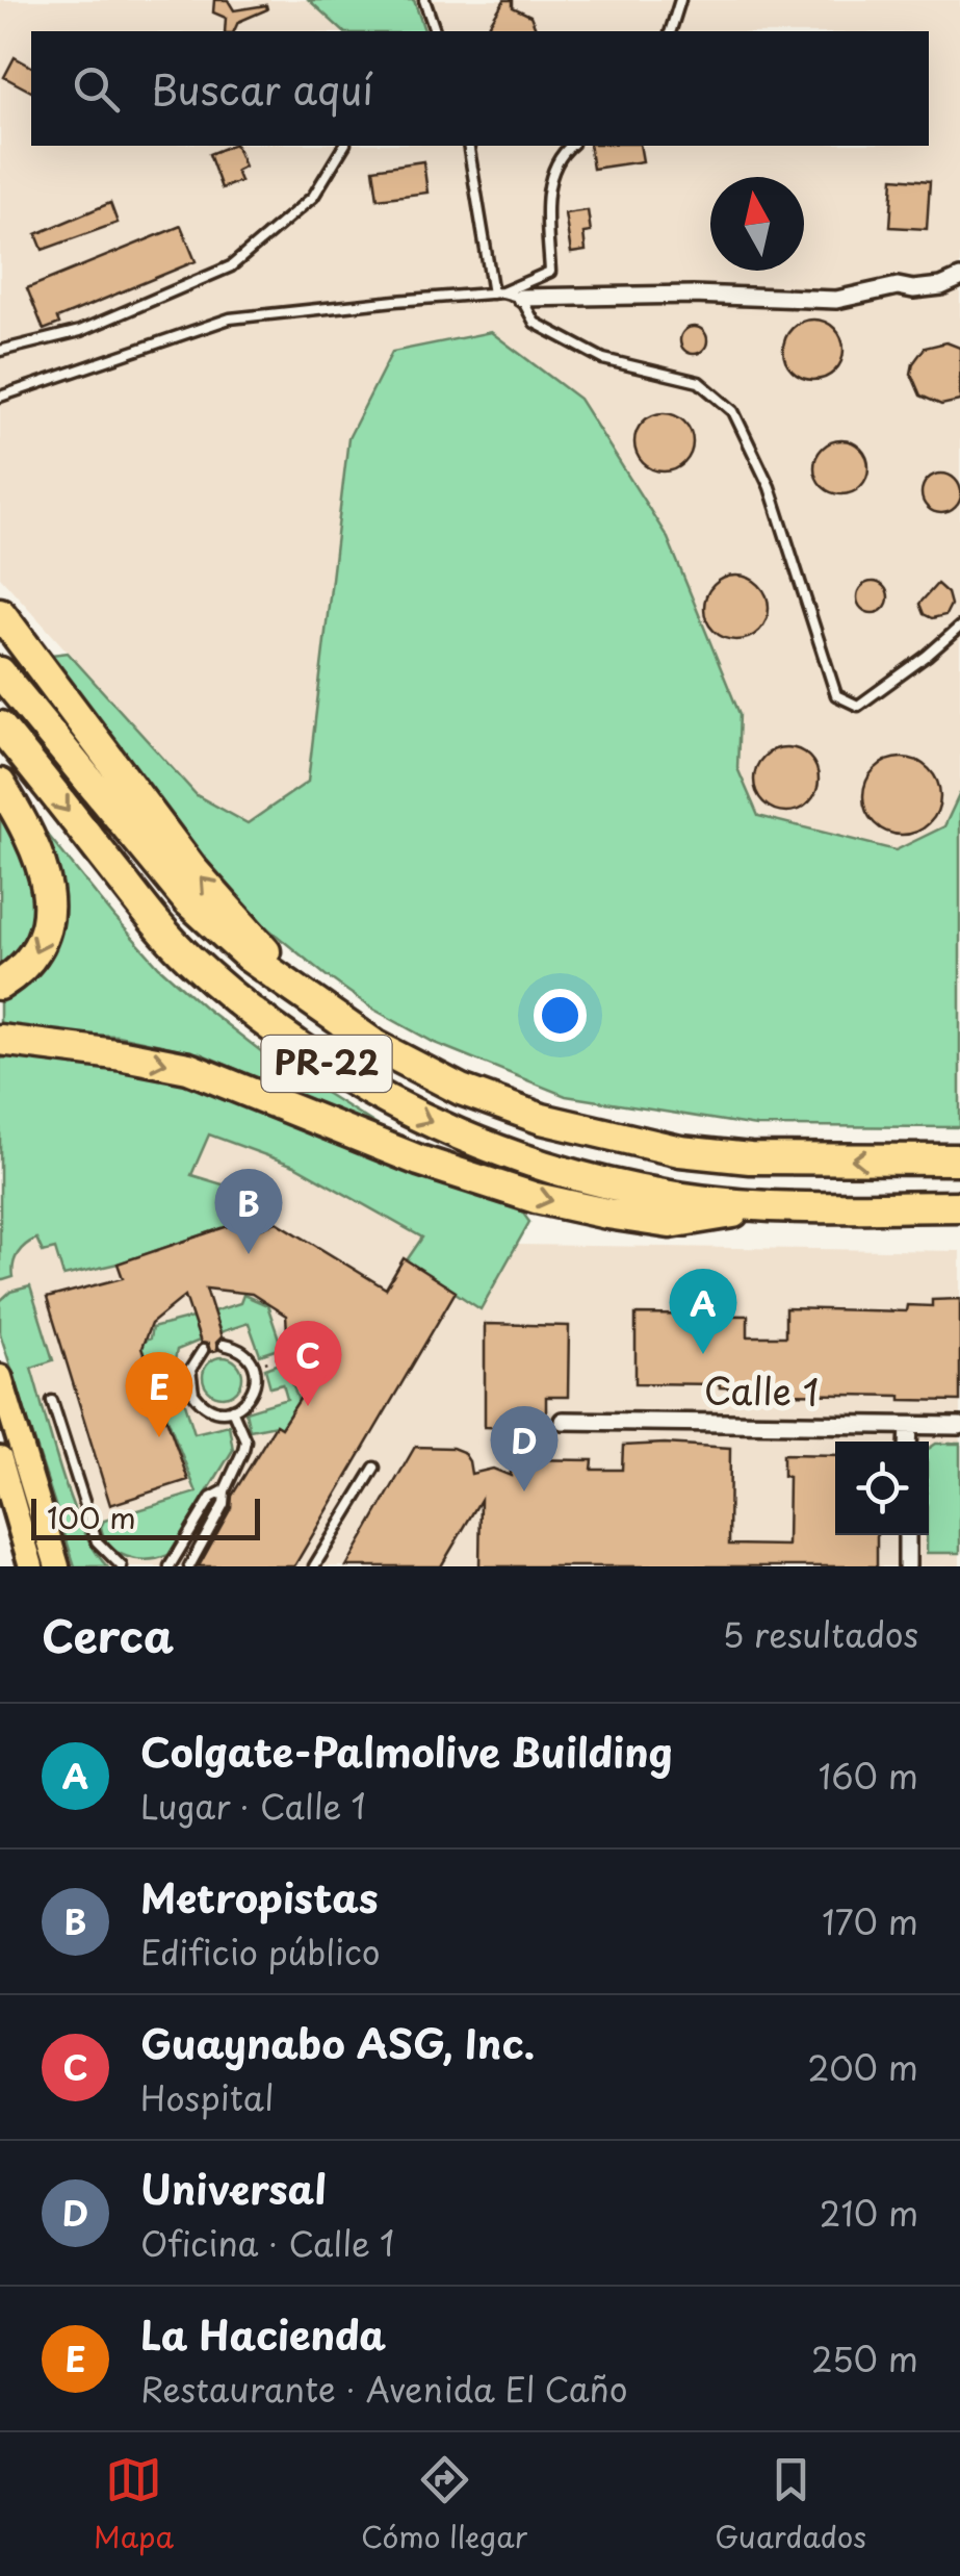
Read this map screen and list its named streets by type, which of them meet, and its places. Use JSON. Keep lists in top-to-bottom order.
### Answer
{
  "streets": {
    "highway": ["PR-22"],
    "street": ["Calle 1"]
  },
  "scale_bar": "100 m",
  "north": "top",
  "page": {
    "search": "Buscar aquí",
    "pins": [
      "B",
      "A",
      "C",
      "E",
      "D"
    ],
    "scale": "100 m",
    "heading": ["Cerca", "5 resultados"],
    "list": [
      {
        "mark": "A",
        "name": "Colgate-Palmolive Building",
        "note": "Lugar · Calle 1",
        "value": "160 m"
      },
      {
        "mark": "B",
        "name": "Metropistas",
        "note": "Edificio público",
        "value": "170 m"
      },
      {
        "mark": "C",
        "name": "Guaynabo ASG, Inc.",
        "note": "Hospital",
        "value": "200 m"
      },
      {
        "mark": "D",
        "name": "Universal",
        "note": "Oficina · Calle 1",
        "value": "210 m"
      },
      {
        "mark": "E",
        "name": "La Hacienda",
        "note": "Restaurante · Avenida El Caño",
        "value": "250 m"
      }
    ],
    "nav": ["Mapa", "Cómo llegar", "Guardados"]
  }
}
